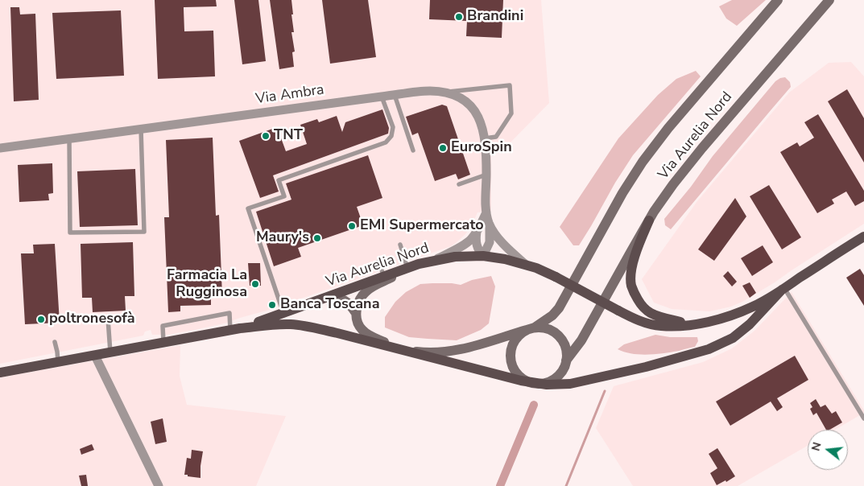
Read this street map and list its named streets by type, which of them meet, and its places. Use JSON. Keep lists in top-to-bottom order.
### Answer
{
  "streets": {
    "main road": ["Via Aurelia Nord"],
    "street": ["Via Ambra"]
  },
  "places": [
    "Brandini",
    "TNT",
    "EuroSpin",
    "EMI Supermercato",
    "Maury's",
    "Farmacia La Rugginosa",
    "Banca Toscana",
    "poltronesofà"
  ],
  "north": "left"
}
